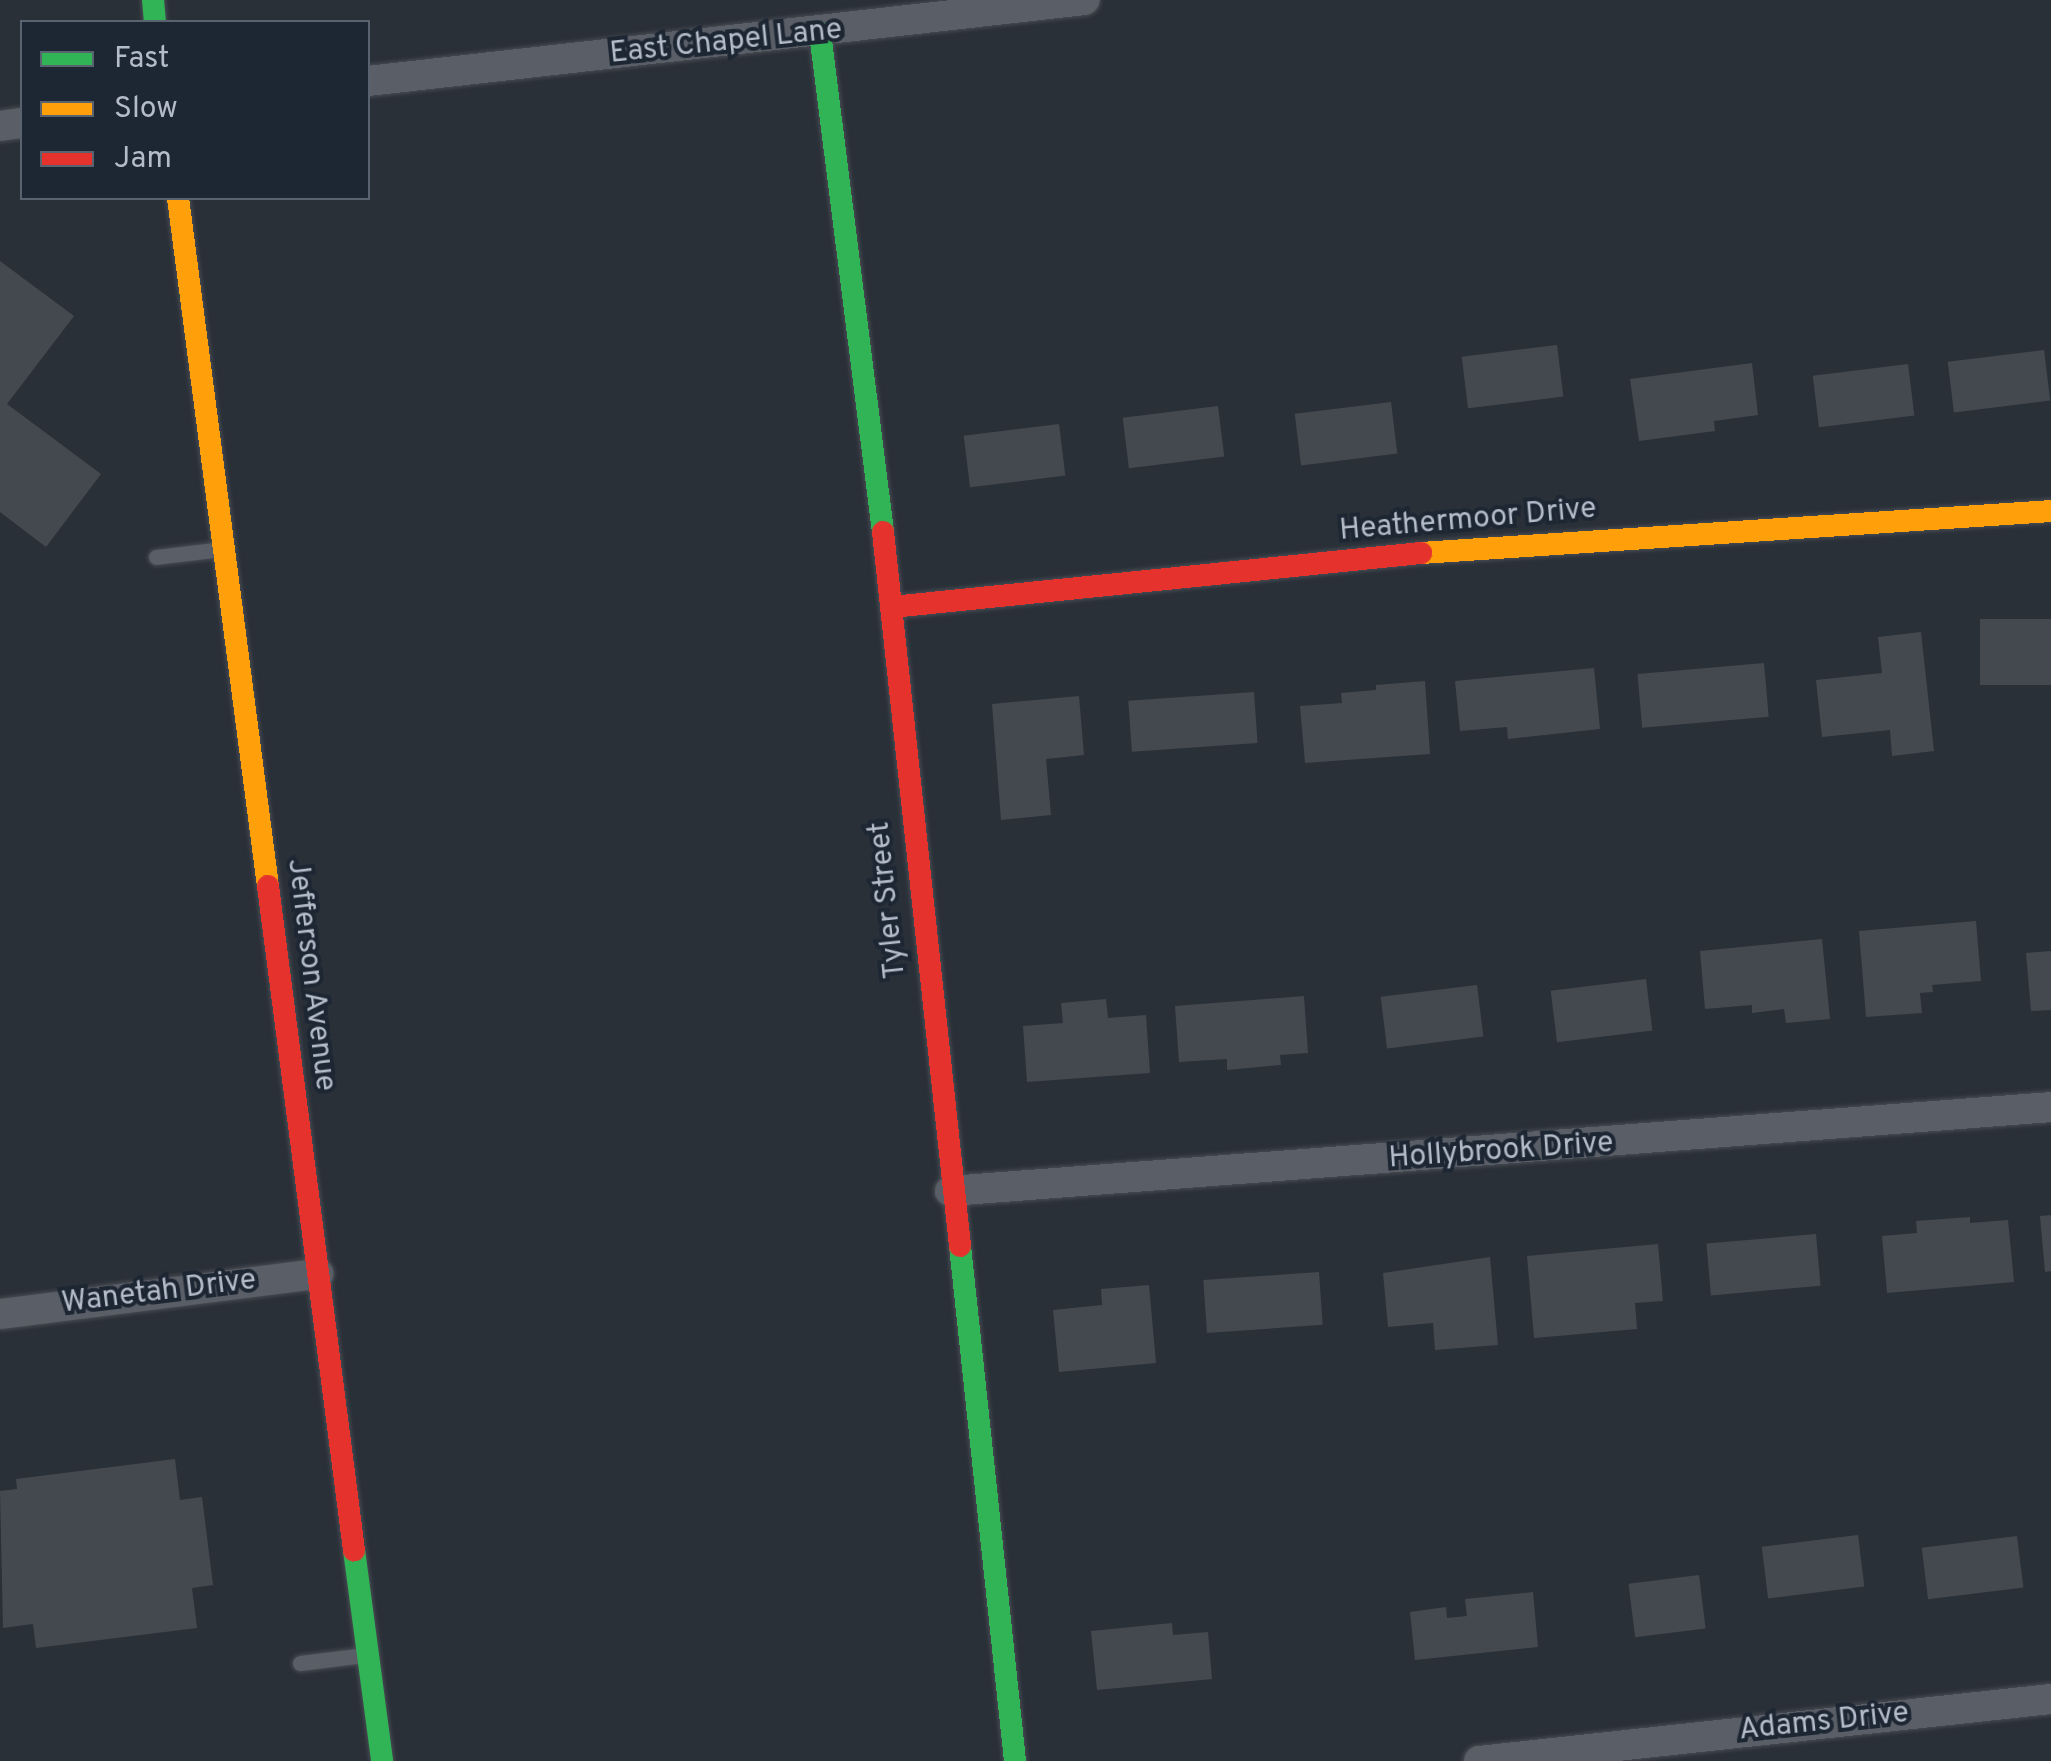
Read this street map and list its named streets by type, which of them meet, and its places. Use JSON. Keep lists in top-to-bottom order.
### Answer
{
  "streets": {
    "street": [
      "East Chapel Lane",
      "Heathermoor Drive",
      "Tyler Street",
      "Jefferson Avenue",
      "Hollybrook Drive",
      "Wanetah Drive",
      "Adams Drive"
    ]
  },
  "crossings": [
    ["East Chapel Lane", "Tyler Street"],
    ["Heathermoor Drive", "Tyler Street"],
    ["Tyler Street", "Hollybrook Drive"],
    ["Jefferson Avenue", "Wanetah Drive"]
  ],
  "legend": ["Fast", "Slow", "Jam"]
}
